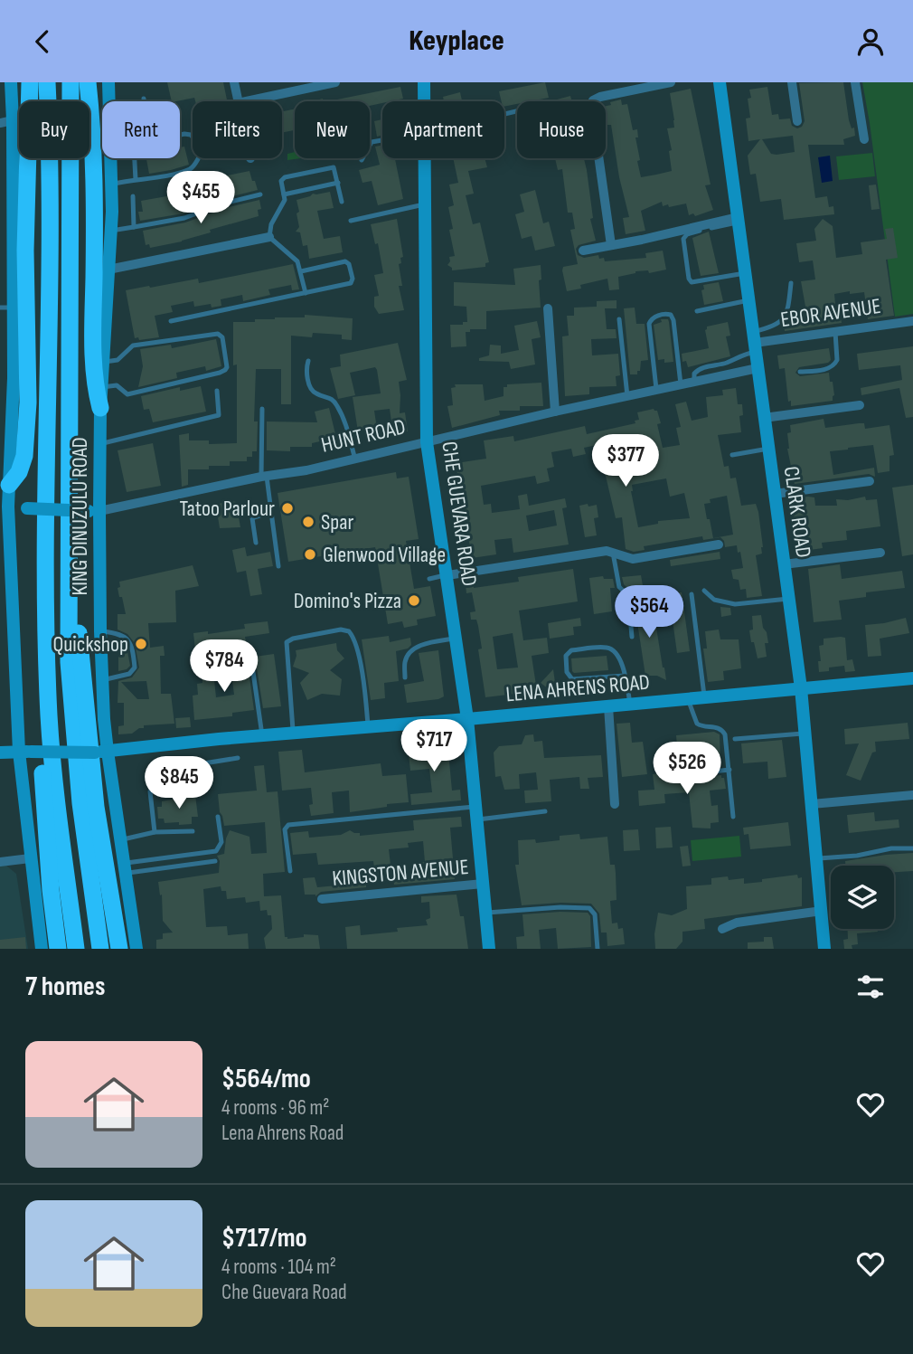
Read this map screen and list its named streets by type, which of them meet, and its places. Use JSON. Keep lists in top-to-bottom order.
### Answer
{
  "streets": {
    "main road": [
      "CLARK ROAD",
      "CHE GUEVARA ROAD",
      "KING DINUZULU ROAD",
      "LENA AHRENS ROAD"
    ],
    "street": ["EBOR AVENUE", "HUNT ROAD", "KINGSTON AVENUE"]
  },
  "crossings": [
    ["EBOR AVENUE", "CLARK ROAD"],
    ["HUNT ROAD", "CLARK ROAD"],
    ["HUNT ROAD", "CHE GUEVARA ROAD"],
    ["HUNT ROAD", "KING DINUZULU ROAD"],
    ["CLARK ROAD", "LENA AHRENS ROAD"],
    ["CHE GUEVARA ROAD", "LENA AHRENS ROAD"],
    ["CHE GUEVARA ROAD", "KINGSTON AVENUE"],
    ["KING DINUZULU ROAD", "LENA AHRENS ROAD"]
  ],
  "places": [
    "Tatoo Parlour",
    "Spar",
    "Glenwood Village",
    "Domino's Pizza",
    "Quickshop"
  ],
  "page": {
    "header": "Keyplace",
    "chip": [
      "Buy",
      "Rent",
      "Filters",
      "New",
      "Apartment",
      "House"
    ],
    "price": [
      "$455",
      "$377",
      "$564",
      "$784",
      "$717",
      "$526",
      "$845"
    ],
    "heading": "7 homes",
    "list": [
      {
        "name": "$564/mo",
        "note": "4 rooms · 96 m² · Lena Ahrens Road"
      },
      {
        "name": "$717/mo",
        "note": "4 rooms · 104 m² · Che Guevara Road"
      }
    ]
  }
}
